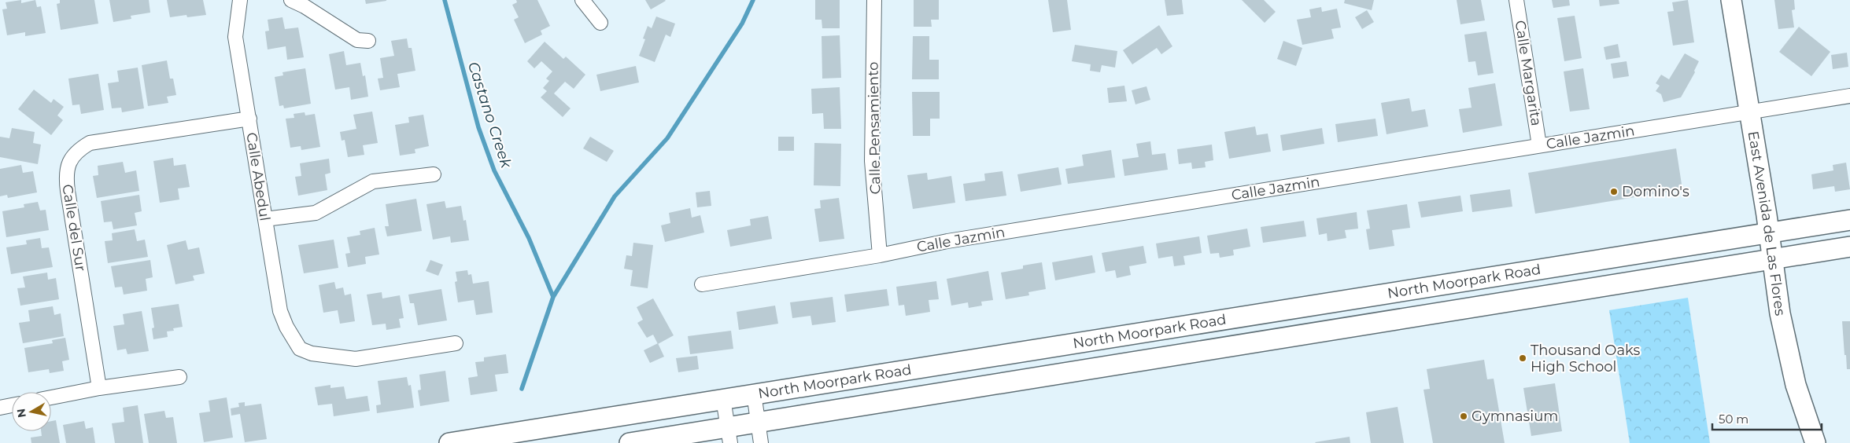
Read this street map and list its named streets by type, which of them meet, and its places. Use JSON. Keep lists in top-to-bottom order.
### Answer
{
  "streets": {
    "main road": ["East Avenida de Las Flores", "North Moorpark Road"],
    "street": [
      "Calle Margarita",
      "Calle Pensamiento",
      "Calle Jazmin",
      "Calle Abedul",
      "Calle del Sur"
    ]
  },
  "crossings": [
    ["Calle Margarita", "Calle Jazmin"],
    ["Calle Pensamiento", "Calle Jazmin"],
    ["Calle Jazmin", "East Avenida de Las Flores"],
    ["Calle Abedul", "Calle del Sur"],
    ["East Avenida de Las Flores", "North Moorpark Road"]
  ],
  "water": ["Castano Creek"],
  "places": ["Domino's", "Thousand Oaks High School", "Gymnasium"],
  "scale_bar": "50 m",
  "north": "left"
}
